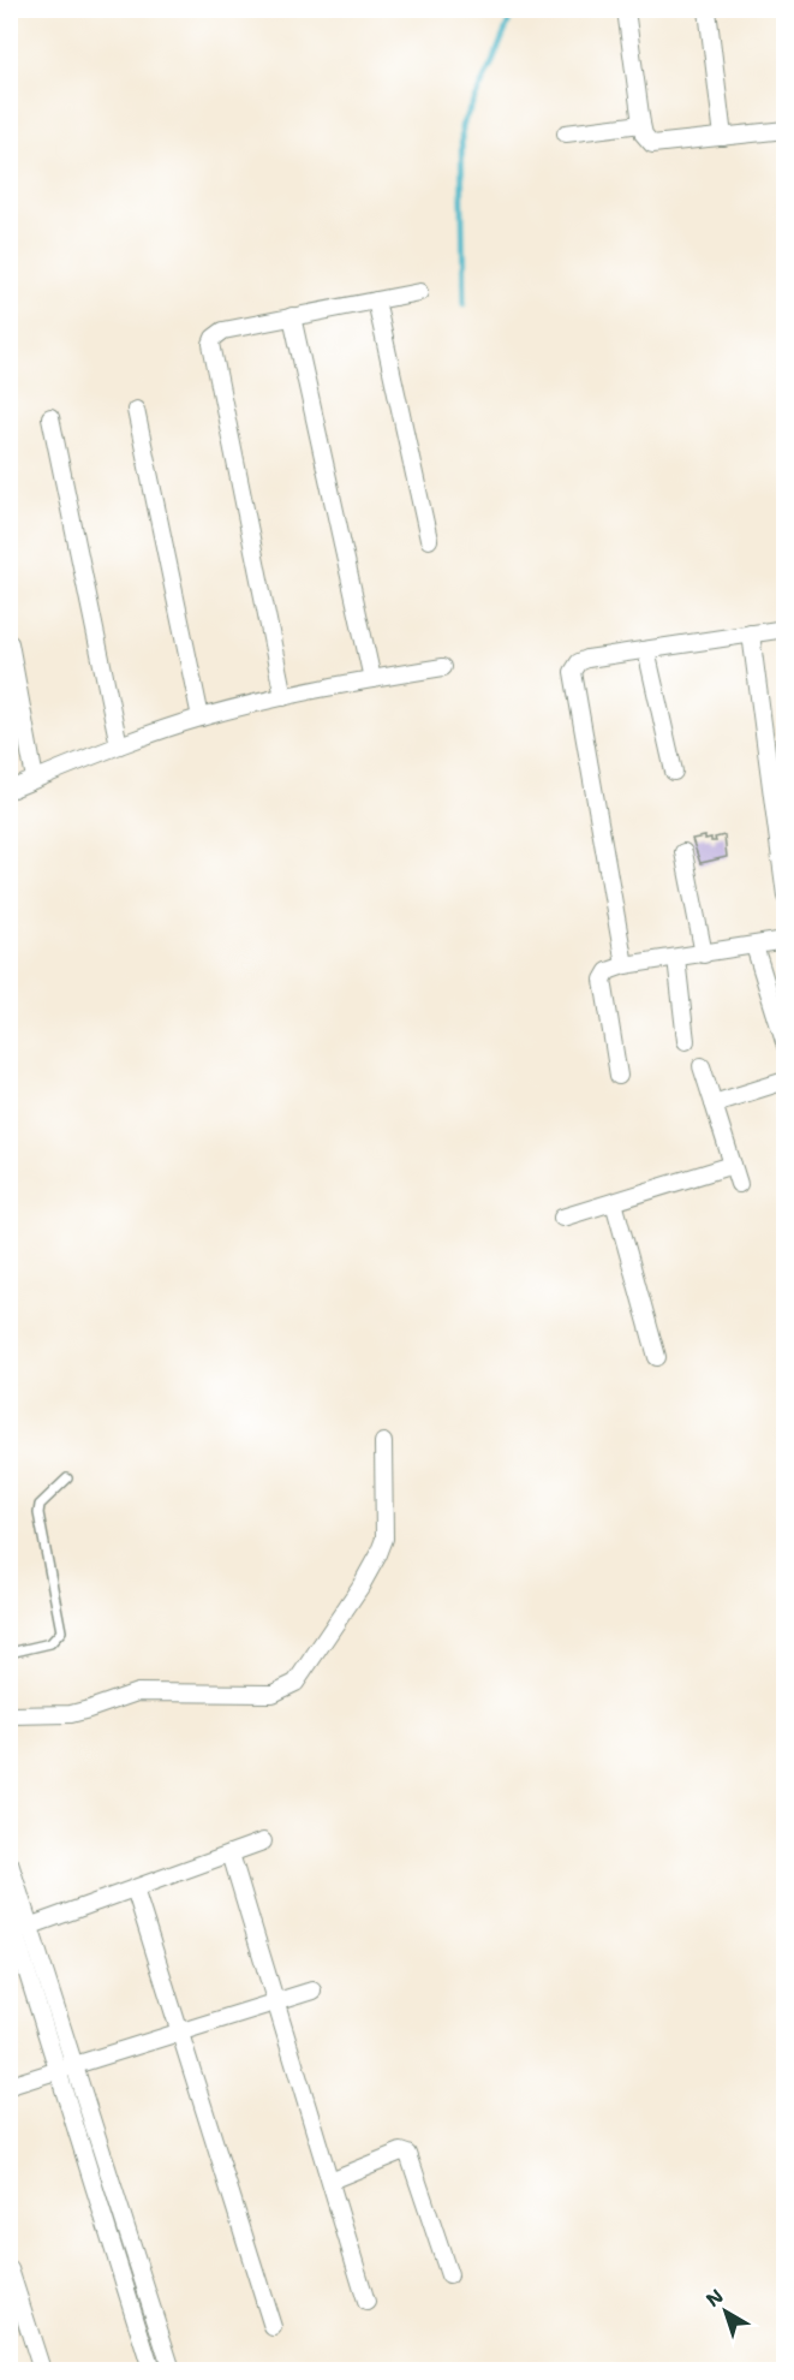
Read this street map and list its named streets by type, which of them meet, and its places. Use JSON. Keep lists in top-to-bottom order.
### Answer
{
  "north": "top left"
}
